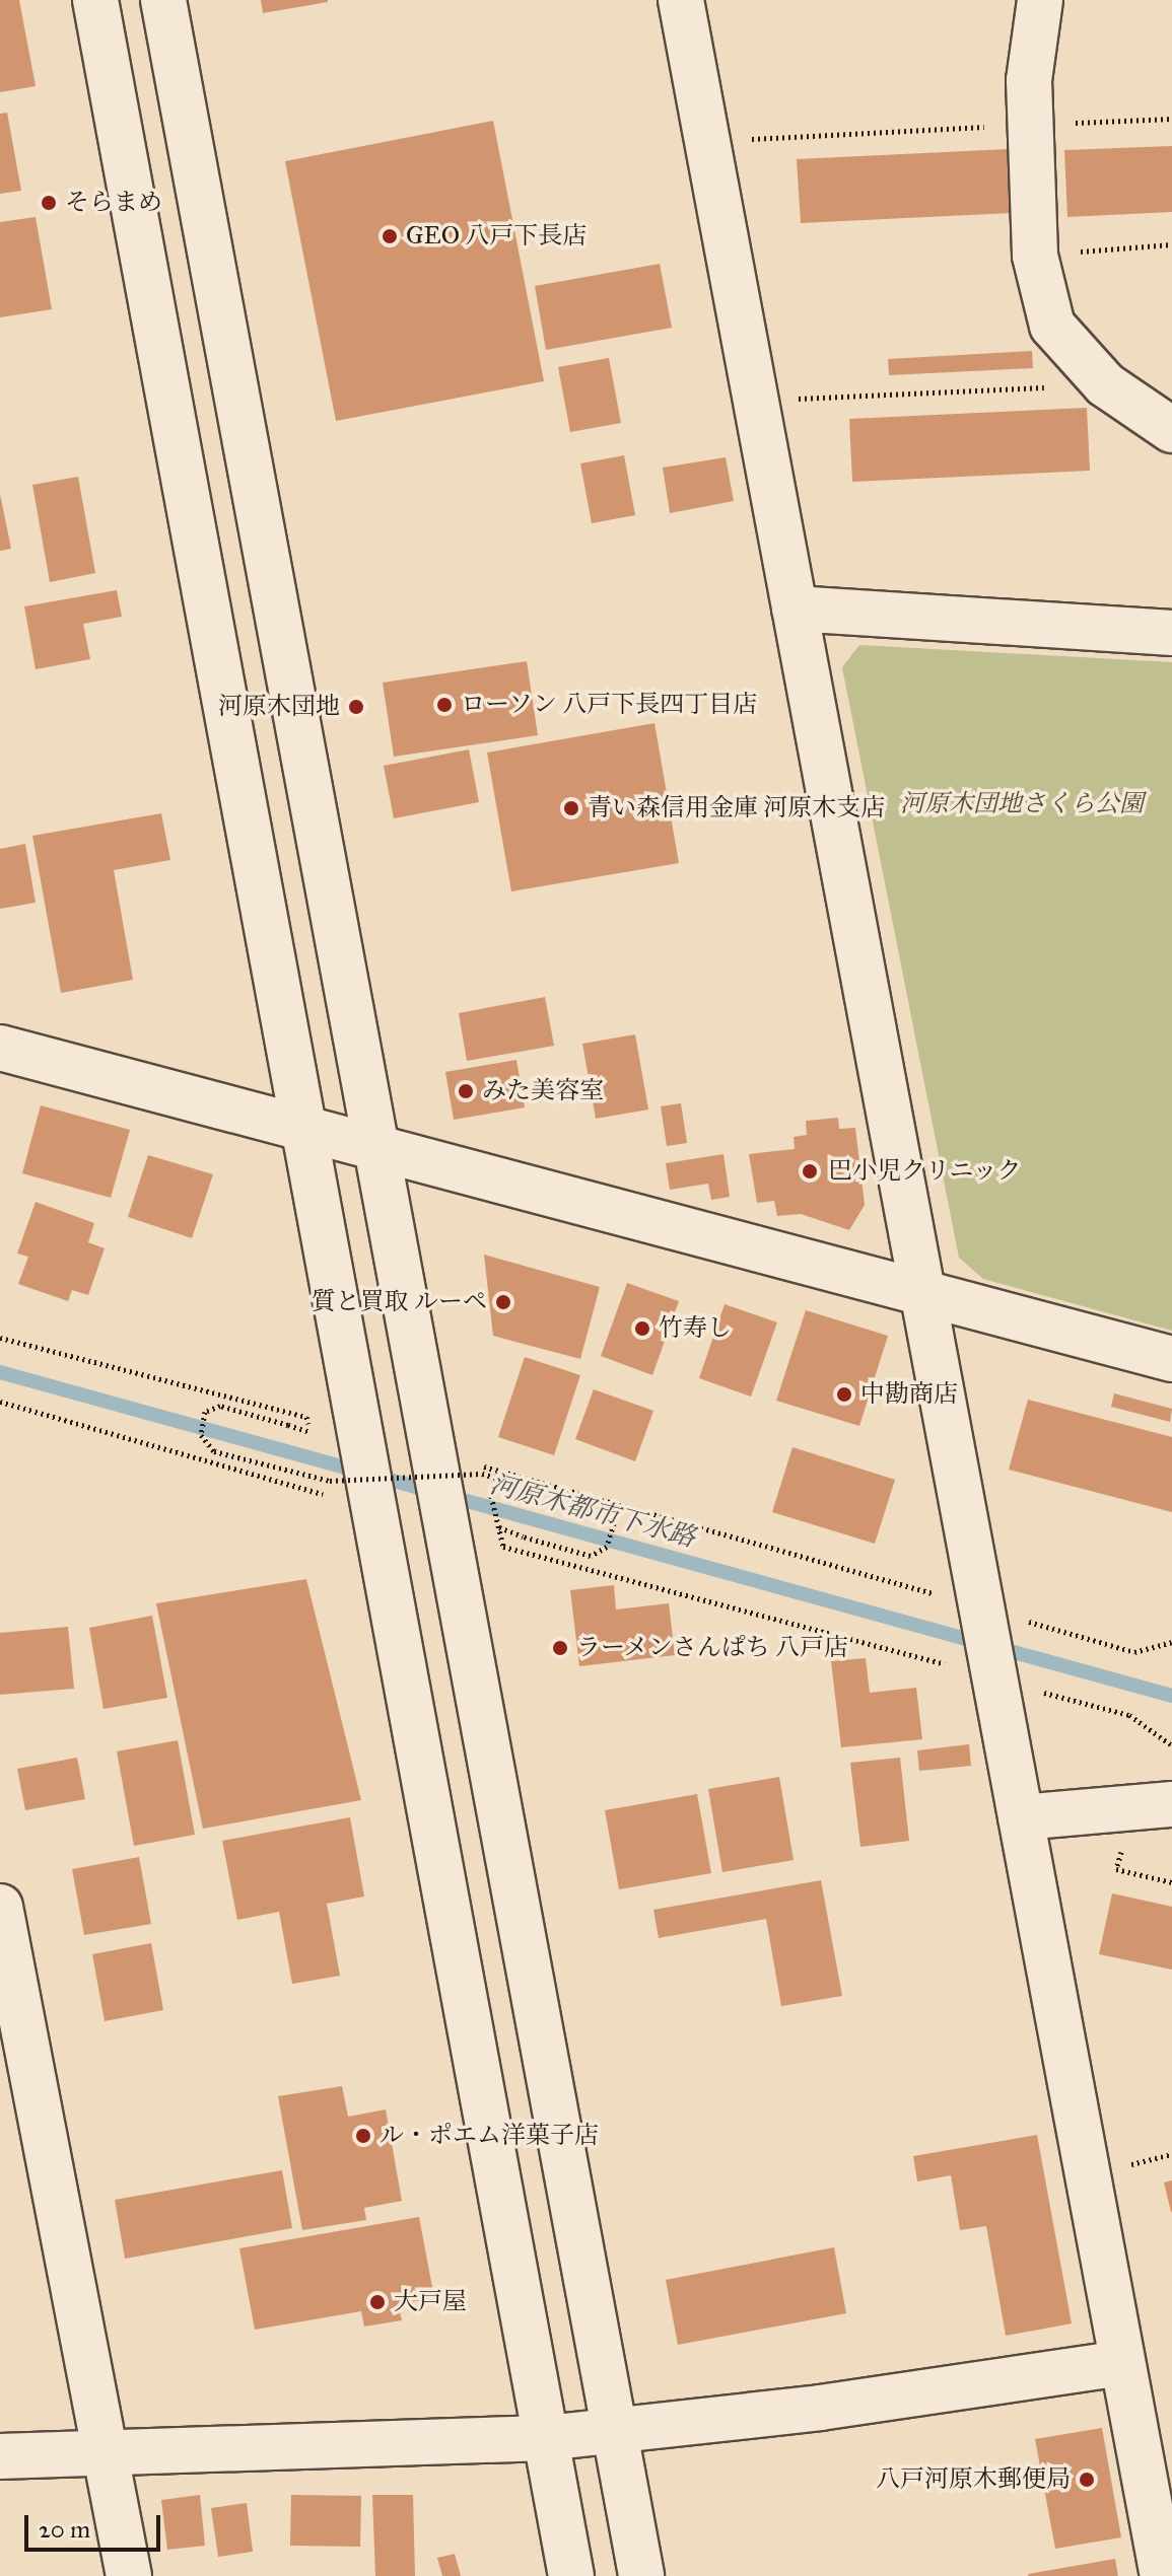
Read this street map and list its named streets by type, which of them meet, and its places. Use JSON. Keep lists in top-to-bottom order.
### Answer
{
  "water": ["河原木都市下水路"],
  "parks": ["河原木団地さくら公園"],
  "places": [
    "そらまめ",
    "GEO 八戸下長店",
    "ローソン 八戸下長四丁目店",
    "河原木団地",
    "青い森信用金庫 河原木支店",
    "みた美容室",
    "巴小児クリニック",
    "質と買取 ルーペ",
    "竹寿し",
    "中勘商店",
    "ラーメンさんぱち 八戸店",
    "ル・ポエム洋菓子店",
    "大戸屋",
    "八戸河原木郵便局"
  ],
  "scale_bar": "20 m"
}
